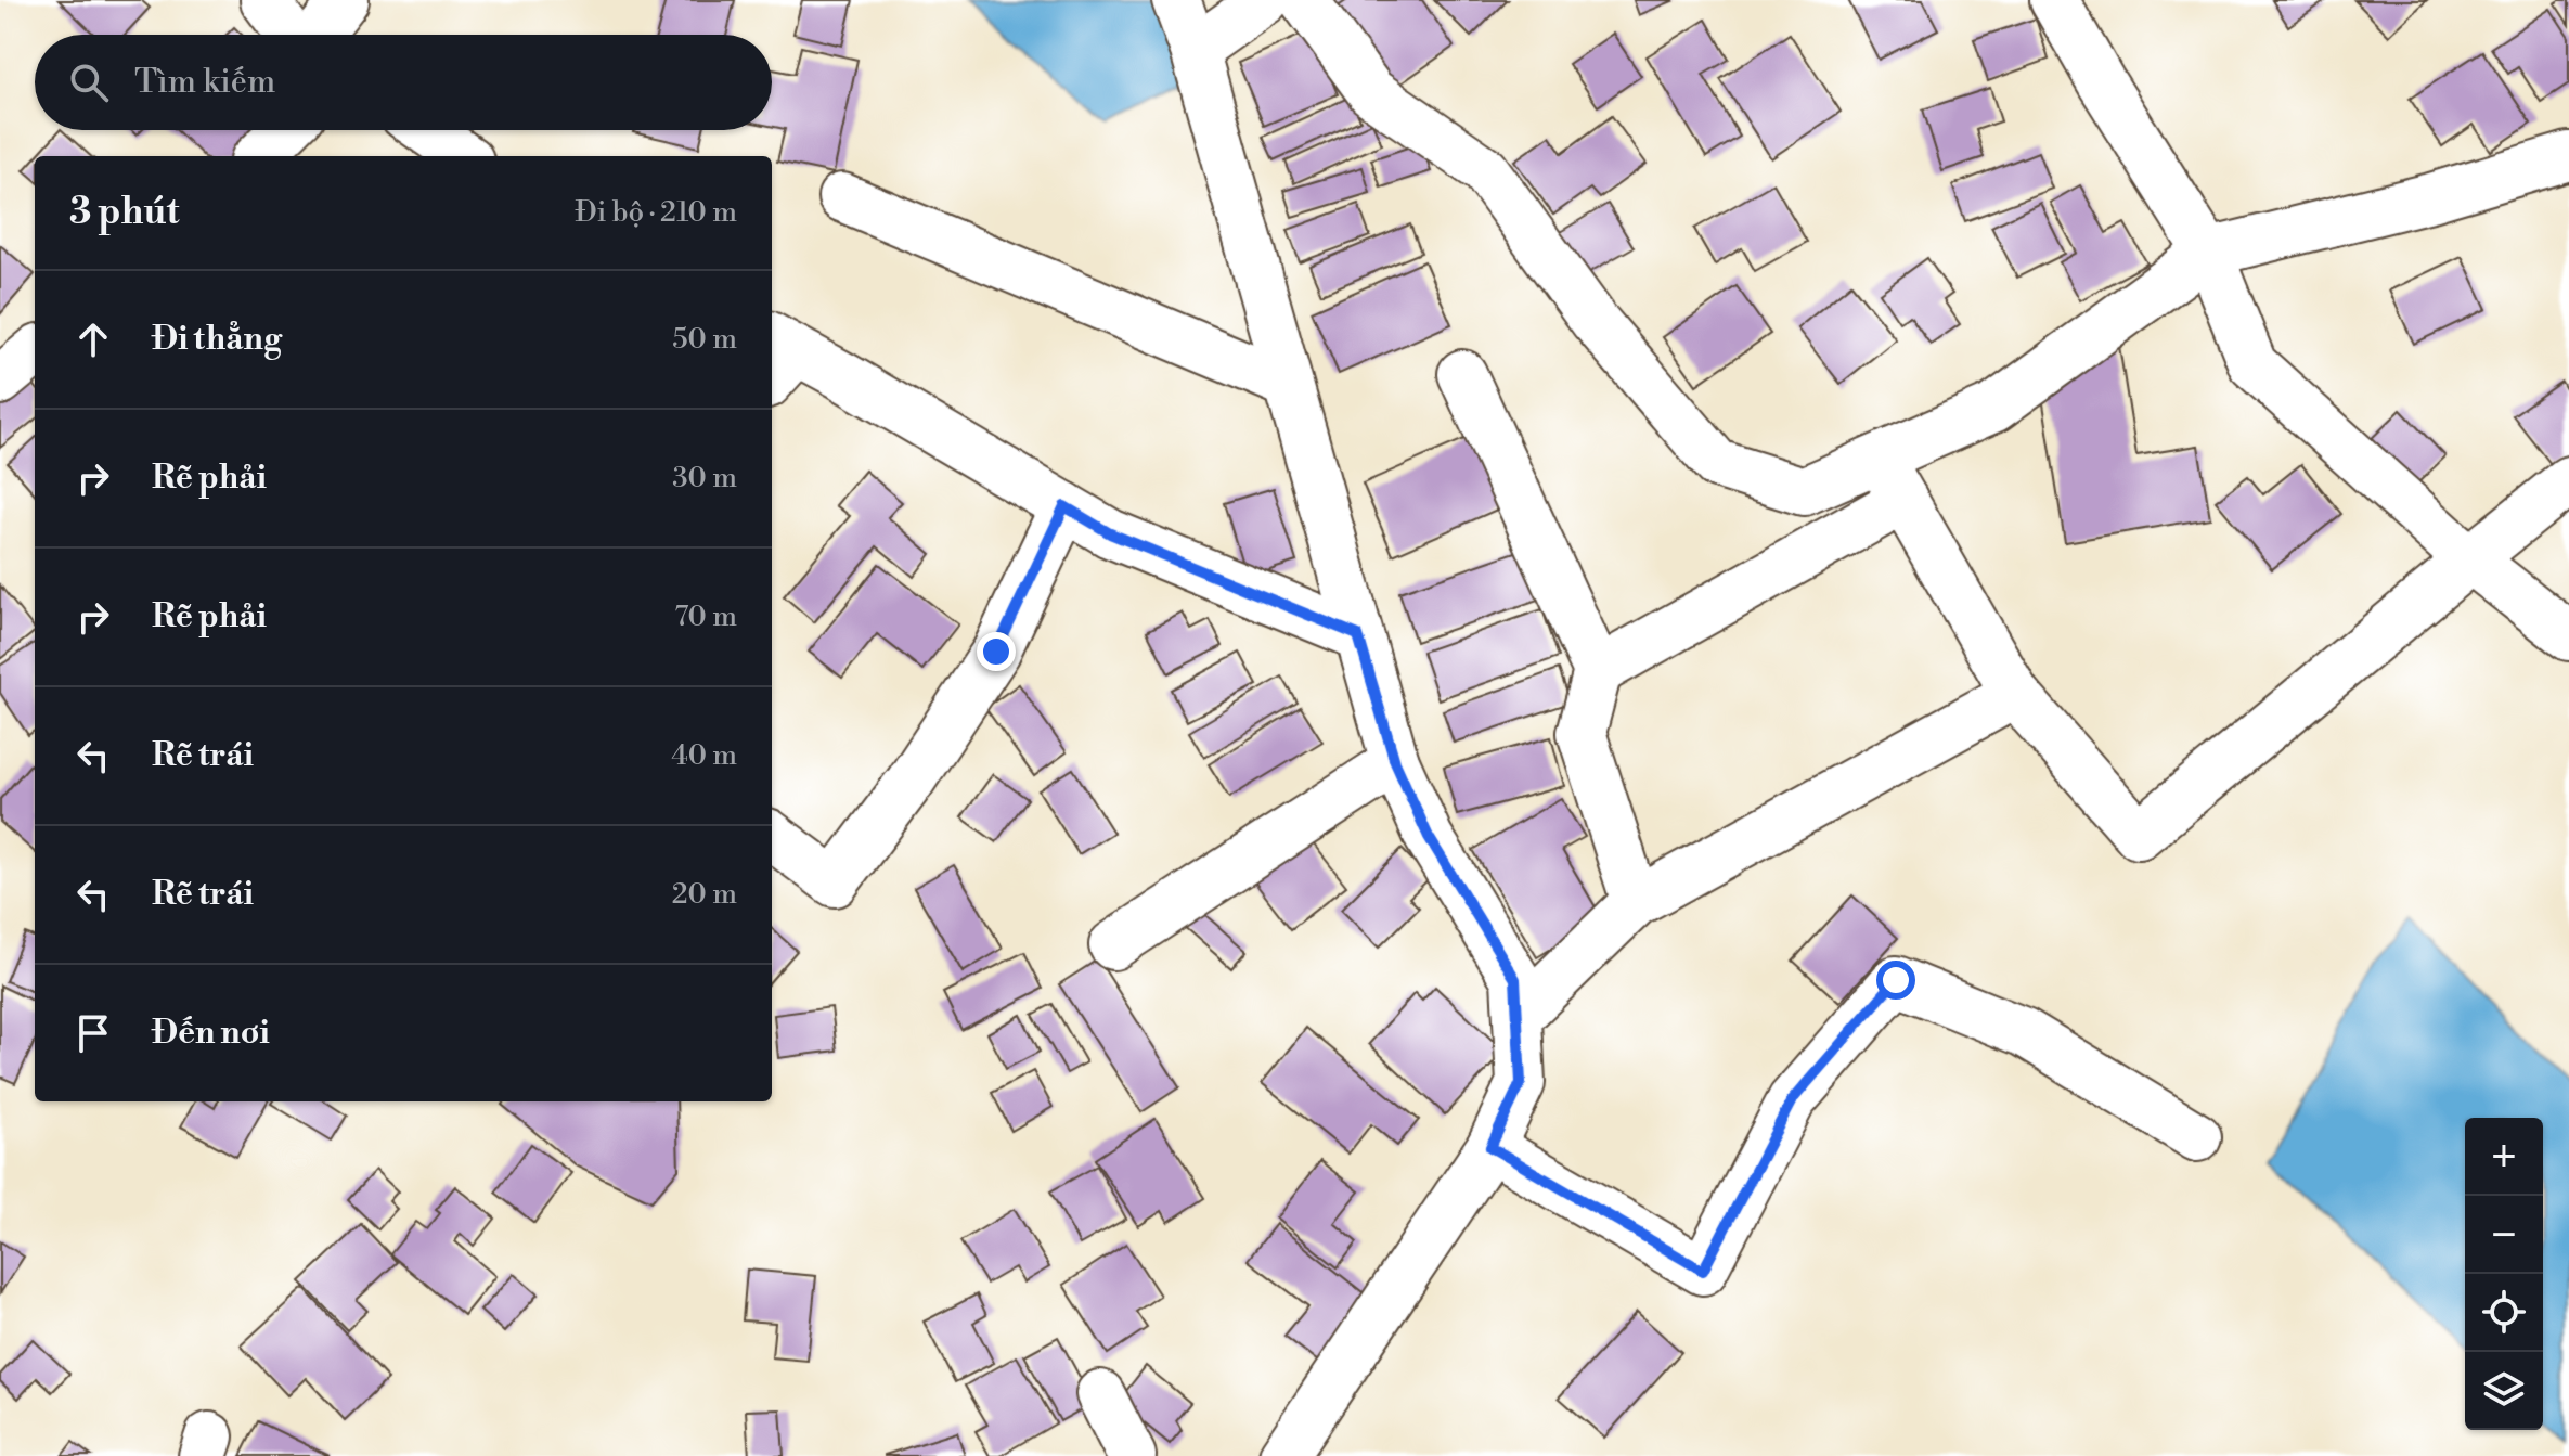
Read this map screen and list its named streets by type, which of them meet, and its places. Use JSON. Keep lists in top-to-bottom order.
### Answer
{
  "page": {
    "search": "Tìm kiếm",
    "heading": ["3 phút", "Đi bộ · 210 m"],
    "list": [
      ["Đi thẳng", "50 m"],
      ["Rẽ phải", "30 m"],
      ["Rẽ phải", "70 m"],
      ["Rẽ trái", "40 m"],
      ["Rẽ trái", "20 m"],
      "Đến nơi"
    ],
    "map_buttons": ["+", "−"]
  }
}
